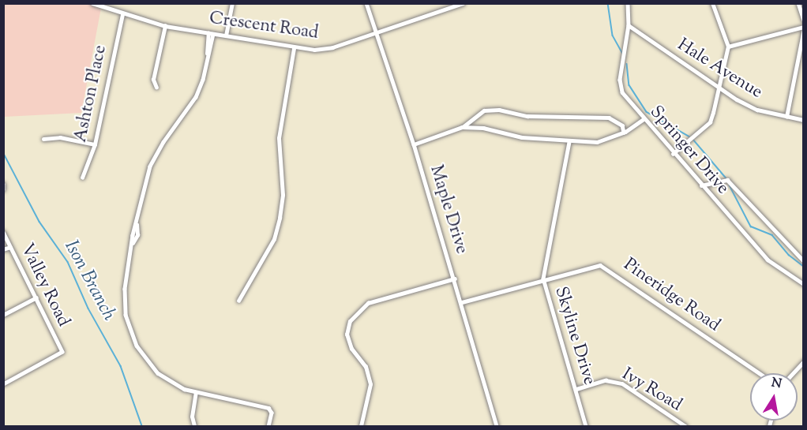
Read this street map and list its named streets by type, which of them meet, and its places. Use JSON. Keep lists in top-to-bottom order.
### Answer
{
  "streets": {
    "street": [
      "Crescent Road",
      "Hale Avenue",
      "Ashton Place",
      "Springer Drive",
      "Maple Drive",
      "Valley Road",
      "Pineridge Road",
      "Skyline Drive",
      "Ivy Road"
    ]
  },
  "crossings": [
    ["Crescent Road", "Ashton Place"],
    ["Crescent Road", "Maple Drive"],
    ["Hale Avenue", "Springer Drive"],
    ["Maple Drive", "Pineridge Road"],
    ["Pineridge Road", "Skyline Drive"],
    ["Skyline Drive", "Ivy Road"]
  ],
  "water": ["Ison Branch"],
  "north": "top"
}
